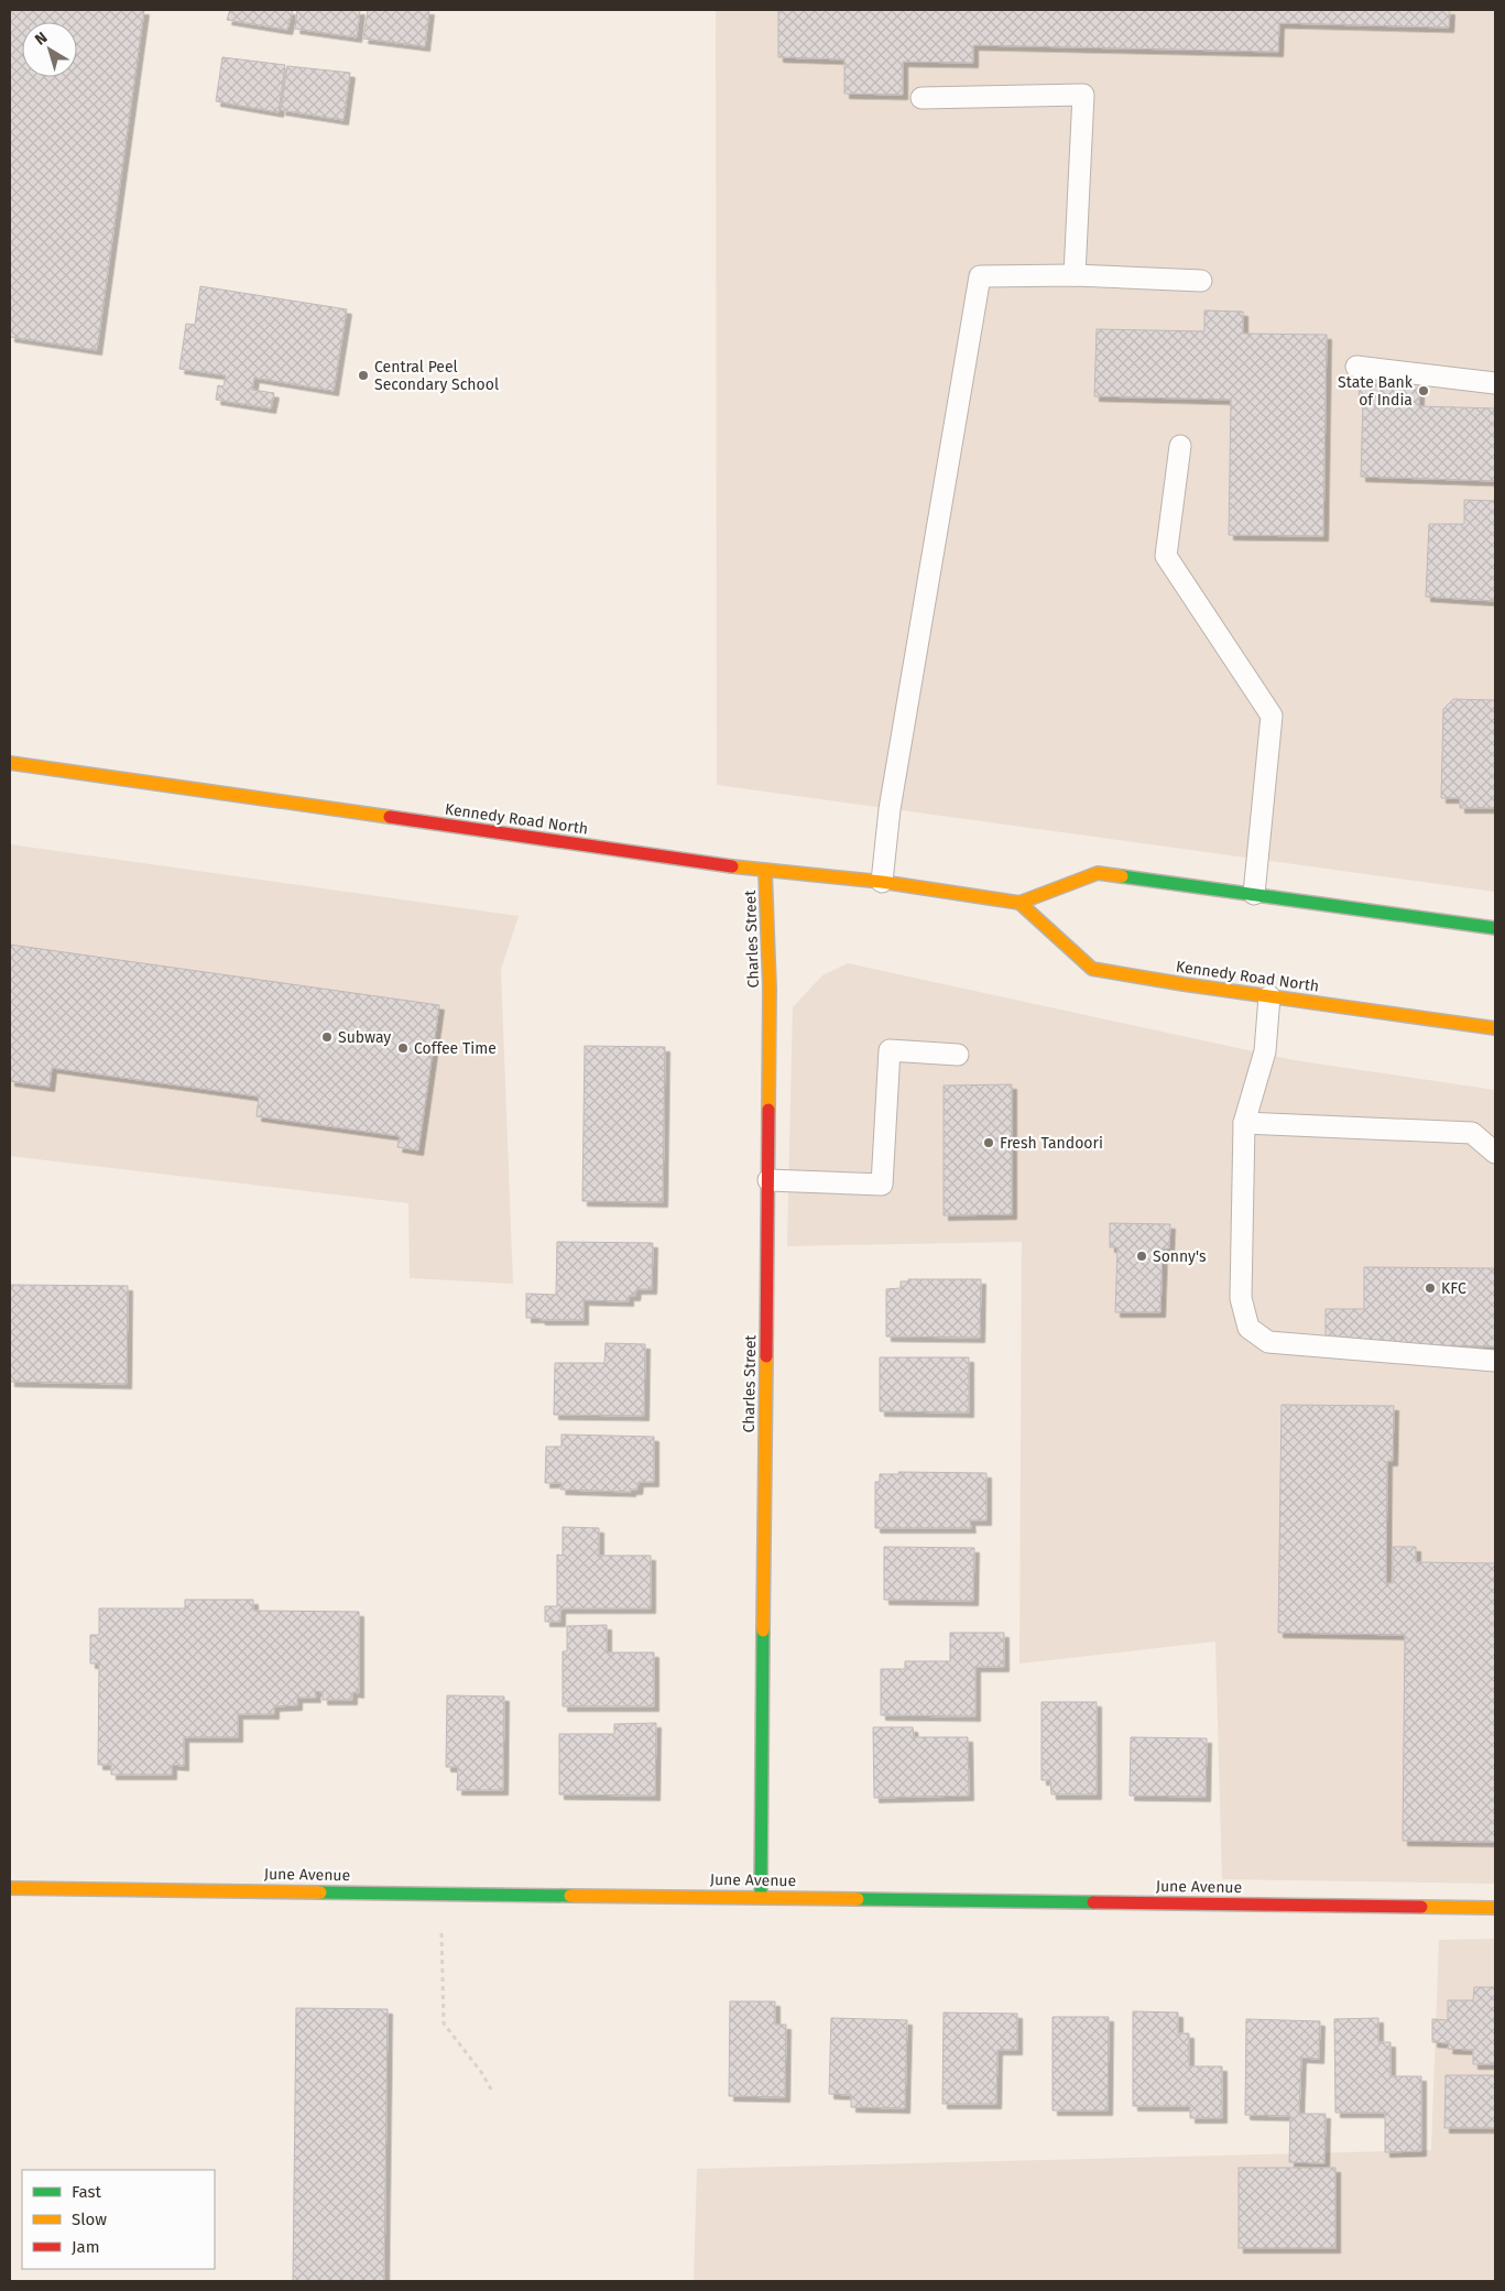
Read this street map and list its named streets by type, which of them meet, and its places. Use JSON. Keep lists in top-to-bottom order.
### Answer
{
  "streets": {
    "street": ["Kennedy Road North", "Charles Street", "June Avenue"]
  },
  "crossings": [
    ["Kennedy Road North", "Charles Street"],
    ["Charles Street", "June Avenue"]
  ],
  "places": [
    "Central Peel Secondary School",
    "State Bank of India",
    "Subway",
    "Coffee Time",
    "Fresh Tandoori",
    "Sonny's",
    "KFC"
  ],
  "legend": ["Fast", "Slow", "Jam"],
  "north": "top left"
}
